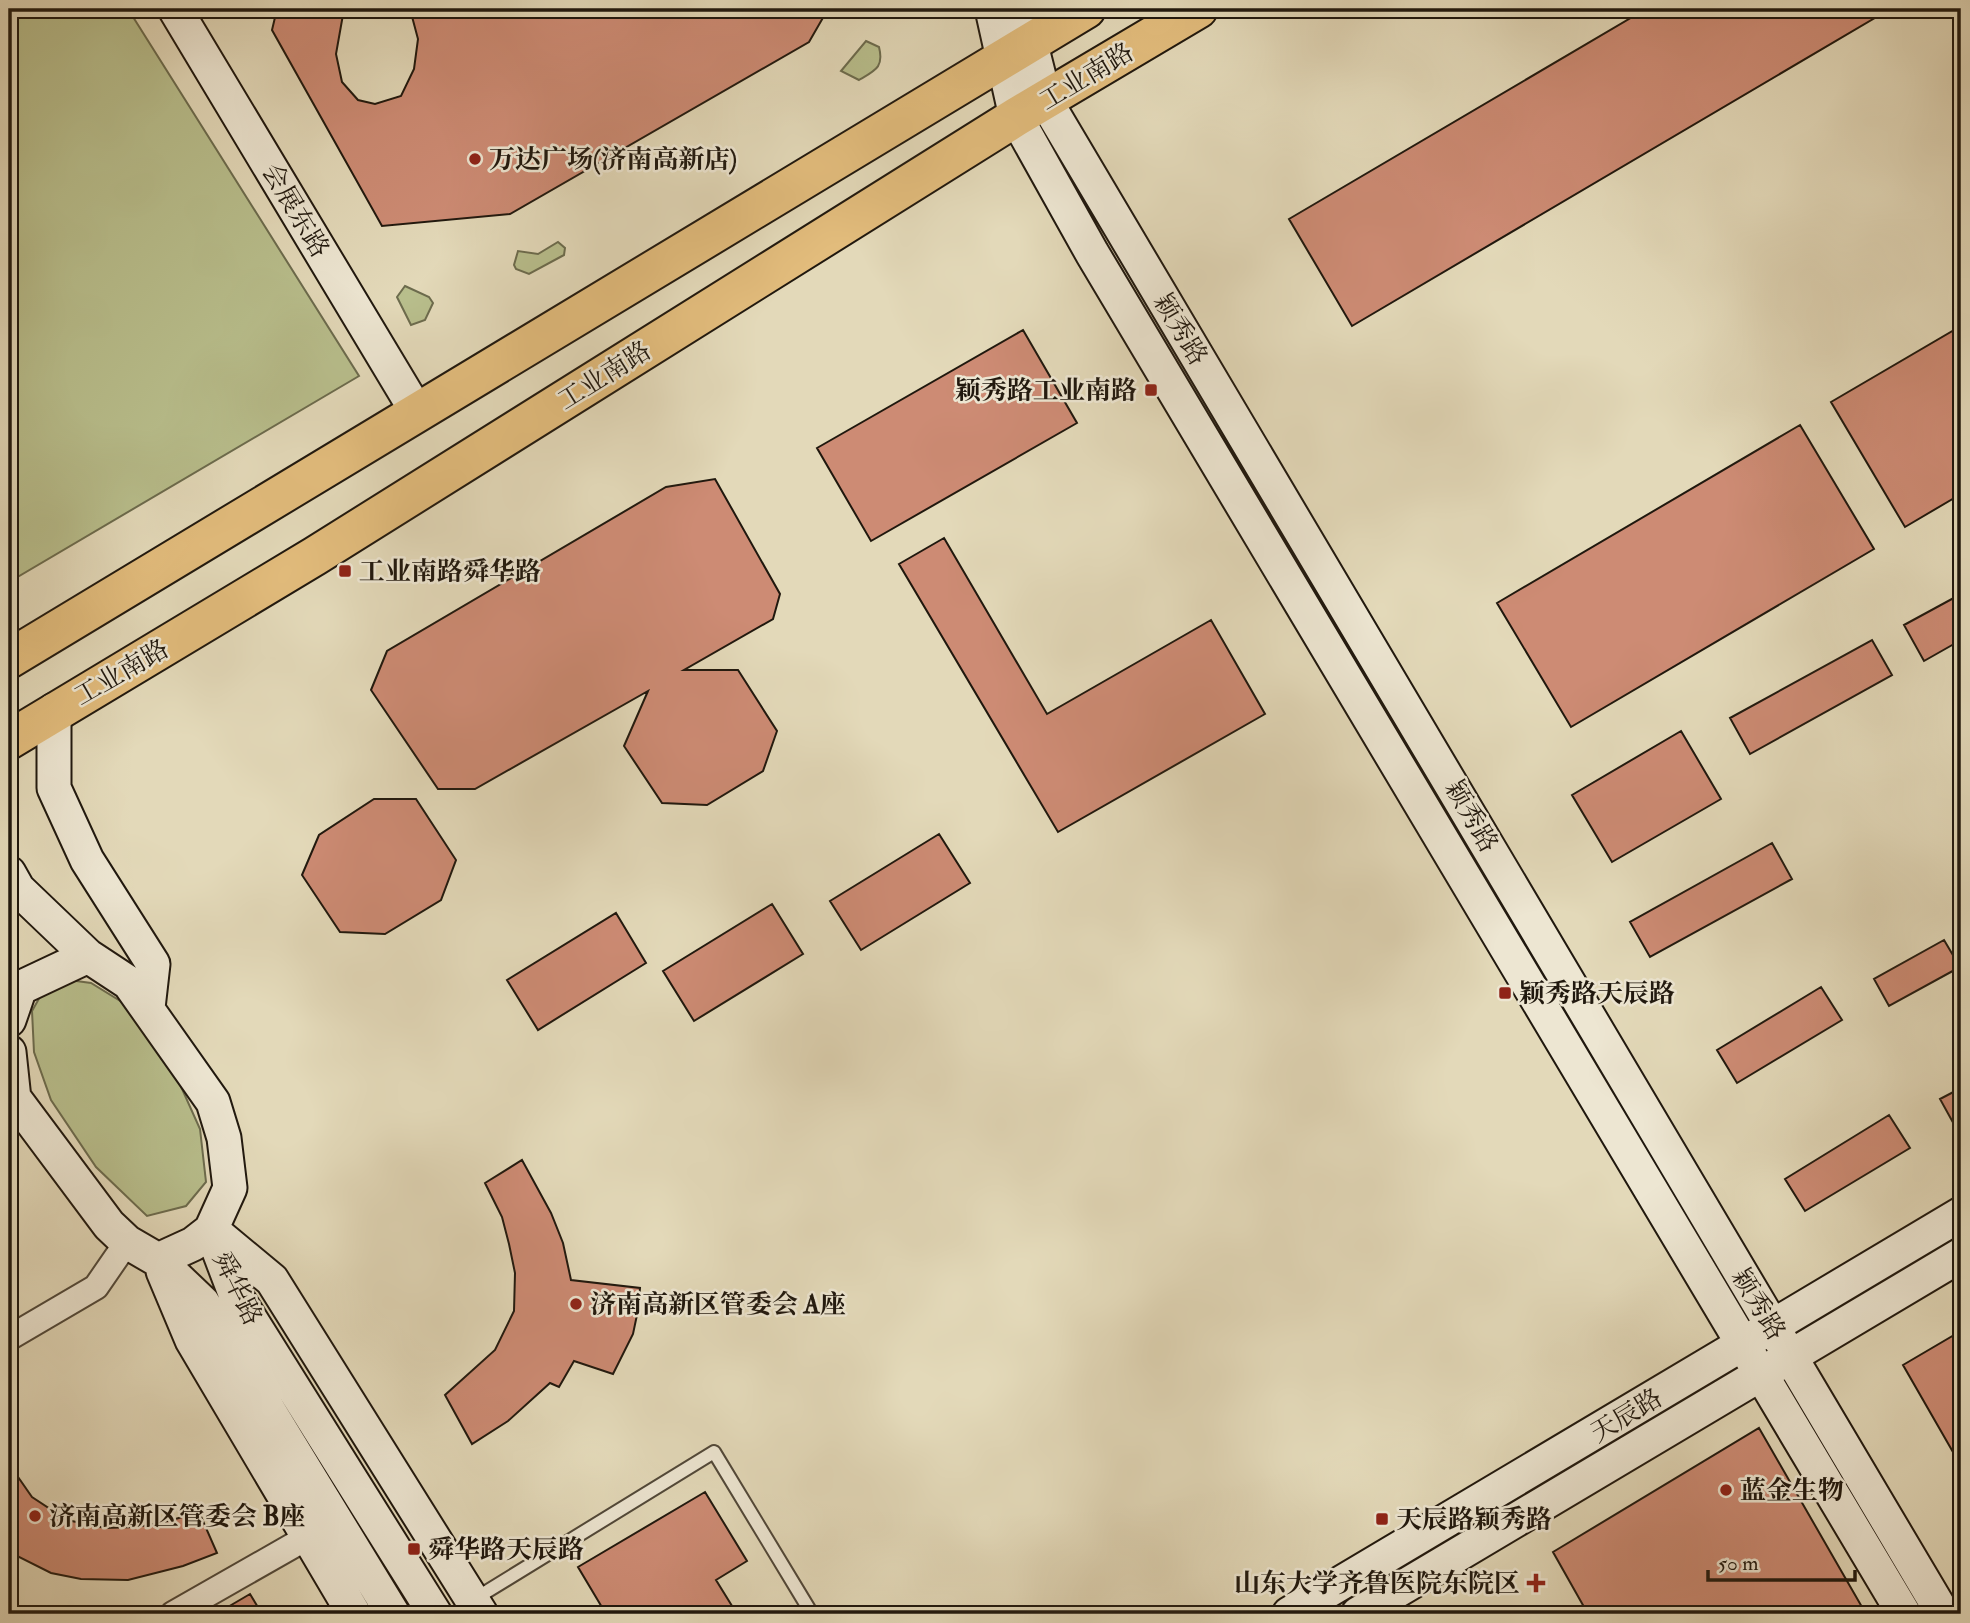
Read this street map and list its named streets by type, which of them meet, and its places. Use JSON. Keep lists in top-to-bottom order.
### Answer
{
  "streets": {
    "main road": [
      "工业南路",
      "会展东路",
      "颖秀路",
      "舜华路",
      "天辰路"
    ]
  },
  "crossings": [
    ["工业南路", "颖秀路"],
    ["颖秀路", "天辰路"]
  ],
  "places": {
    "other": [
      "万达广场(济南高新店)",
      "济南高新区管委会 A座",
      "蓝金生物",
      "济南高新区管委会 B座"
    ],
    "transit": [
      "颖秀路工业南路",
      "工业南路舜华路",
      "颖秀路天辰路",
      "天辰路颖秀路",
      "舜华路天辰路"
    ],
    "health": ["山东大学齐鲁医院东院区"]
  },
  "scale_bar": "50 m"
}
